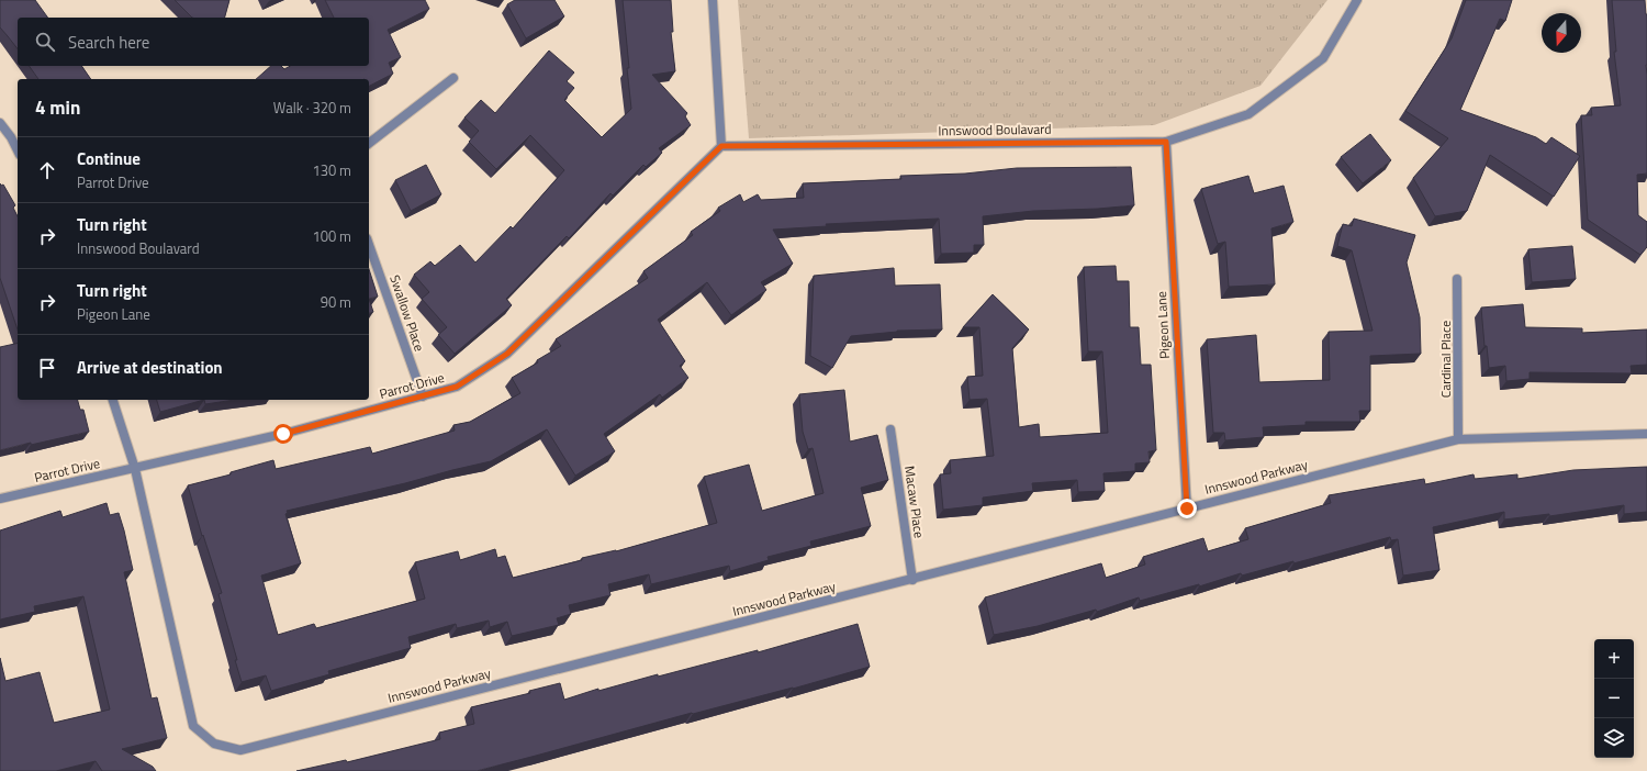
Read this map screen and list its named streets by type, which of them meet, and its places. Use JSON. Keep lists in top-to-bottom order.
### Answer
{
  "streets": {
    "street": [
      "Innswood Boulavard",
      "Swallow Place",
      "Pigeon Lane",
      "Cardinal Place",
      "Parrot Drive",
      "Innswood Parkway",
      "Macaw Place"
    ]
  },
  "crossings": [
    ["Innswood Boulavard", "Pigeon Lane"],
    ["Innswood Boulavard", "Parrot Drive"],
    ["Swallow Place", "Parrot Drive"],
    ["Pigeon Lane", "Innswood Parkway"],
    ["Cardinal Place", "Innswood Parkway"],
    ["Parrot Drive", "Innswood Parkway"],
    ["Innswood Parkway", "Macaw Place"]
  ],
  "north": "bottom",
  "page": {
    "search": "Search here",
    "heading": ["4 min", "Walk · 320 m"],
    "list": [
      ["Continue", "Parrot Drive", "130 m"],
      ["Turn right", "Innswood Boulavard", "100 m"],
      ["Turn right", "Pigeon Lane", "90 m"],
      "Arrive at destination"
    ],
    "map_buttons": ["+", "−"]
  }
}
